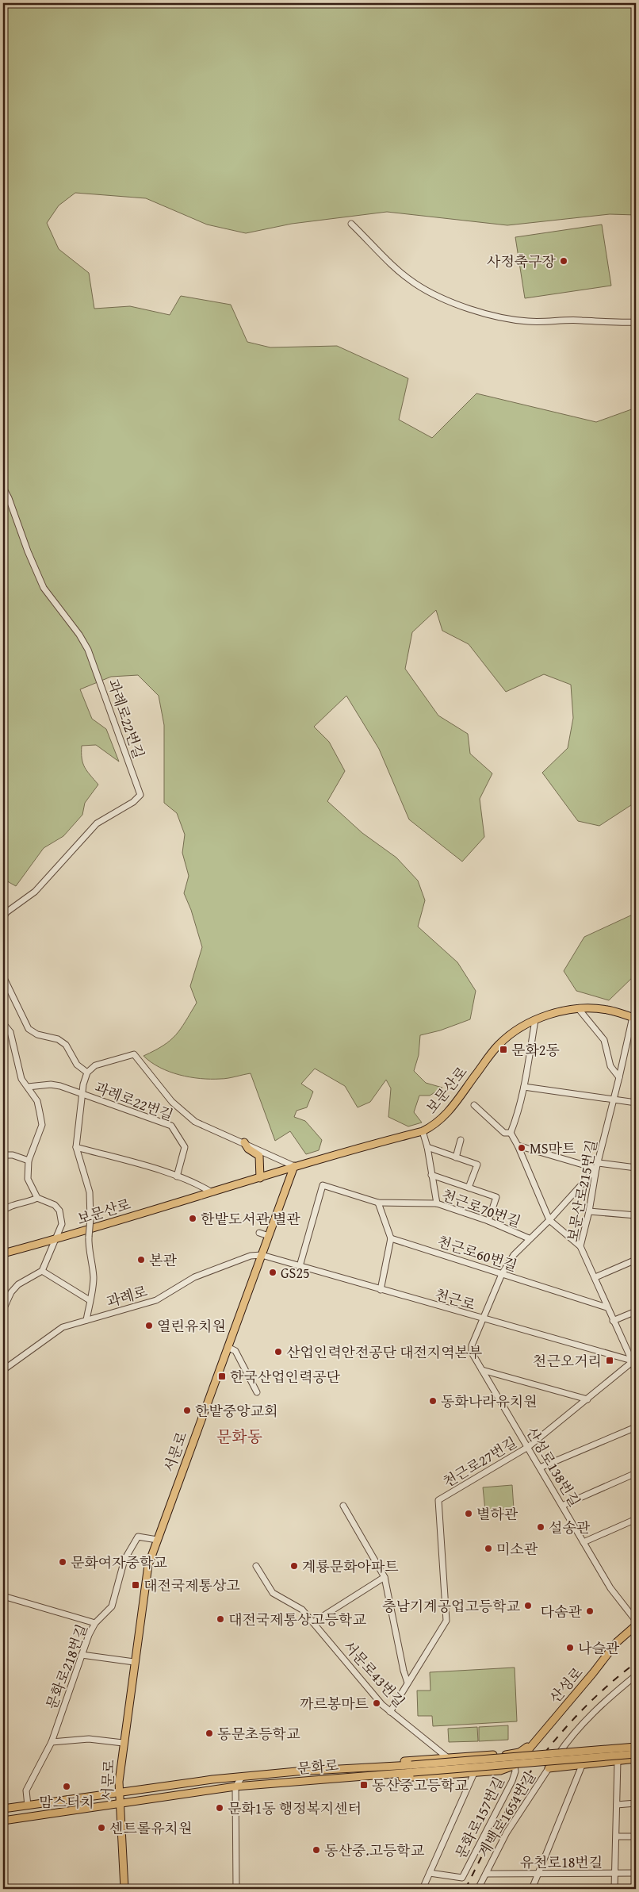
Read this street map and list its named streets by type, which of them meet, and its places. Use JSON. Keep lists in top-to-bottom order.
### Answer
{
  "streets": {
    "main road": [
      "보문산로",
      "서문로",
      "산성로",
      "문화로"
    ],
    "street": [
      "과례로22번길",
      "보문산로215번길",
      "천근로70번길",
      "천근로60번길",
      "과례로",
      "천근로",
      "천근로27번길",
      "산성로138번길",
      "문화로218번길",
      "서문로43번길",
      "계백로1654번길",
      "문화로157번길",
      "유천로18번길"
    ]
  },
  "crossings": [
    ["보문산로", "보문산로215번길"],
    ["보문산로", "서문로"],
    ["보문산로215번길", "천근로60번길"],
    ["보문산로215번길", "천근로"],
    ["보문산로215번길", "천근로27번길"],
    ["보문산로215번길", "산성로138번길"],
    ["천근로70번길", "천근로"],
    ["천근로70번길", "산성로138번길"],
    ["천근로60번길", "산성로138번길"],
    ["과례로", "천근로"],
    ["과례로", "서문로"],
    ["천근로", "서문로"],
    ["천근로", "천근로27번길"],
    ["천근로", "산성로138번길"],
    ["서문로", "문화로218번길"],
    ["서문로", "문화로"],
    ["천근로27번길", "산성로138번길"],
    ["문화로218번길", "문화로"],
    ["산성로", "문화로157번길"],
    ["계백로1654번길", "유천로18번길"]
  ],
  "districts": ["문화동"],
  "places": {
    "other": [
      "사정축구장",
      "MS마트",
      "한밭도서관 별관",
      "본관",
      "GS25",
      "열린유치원",
      "산업인력안전공단 대전지역본부",
      "동화나라유치원",
      "한밭중앙교회",
      "별하관",
      "설송관",
      "미소관",
      "문화여자중학교",
      "계룡문화아파트",
      "충남기계공업고등학교",
      "다솜관",
      "대전국제통상고등학교",
      "나슬관",
      "까르봉마트",
      "동문초등학교",
      "맘스터치",
      "문화1동 행정복지센터",
      "센트롤유치원",
      "동산중.고등학교"
    ],
    "transit": [
      "문화2동",
      "천근오거리",
      "한국산업인력공단",
      "대전국제통상고",
      "동산중고등학교"
    ]
  }
}
